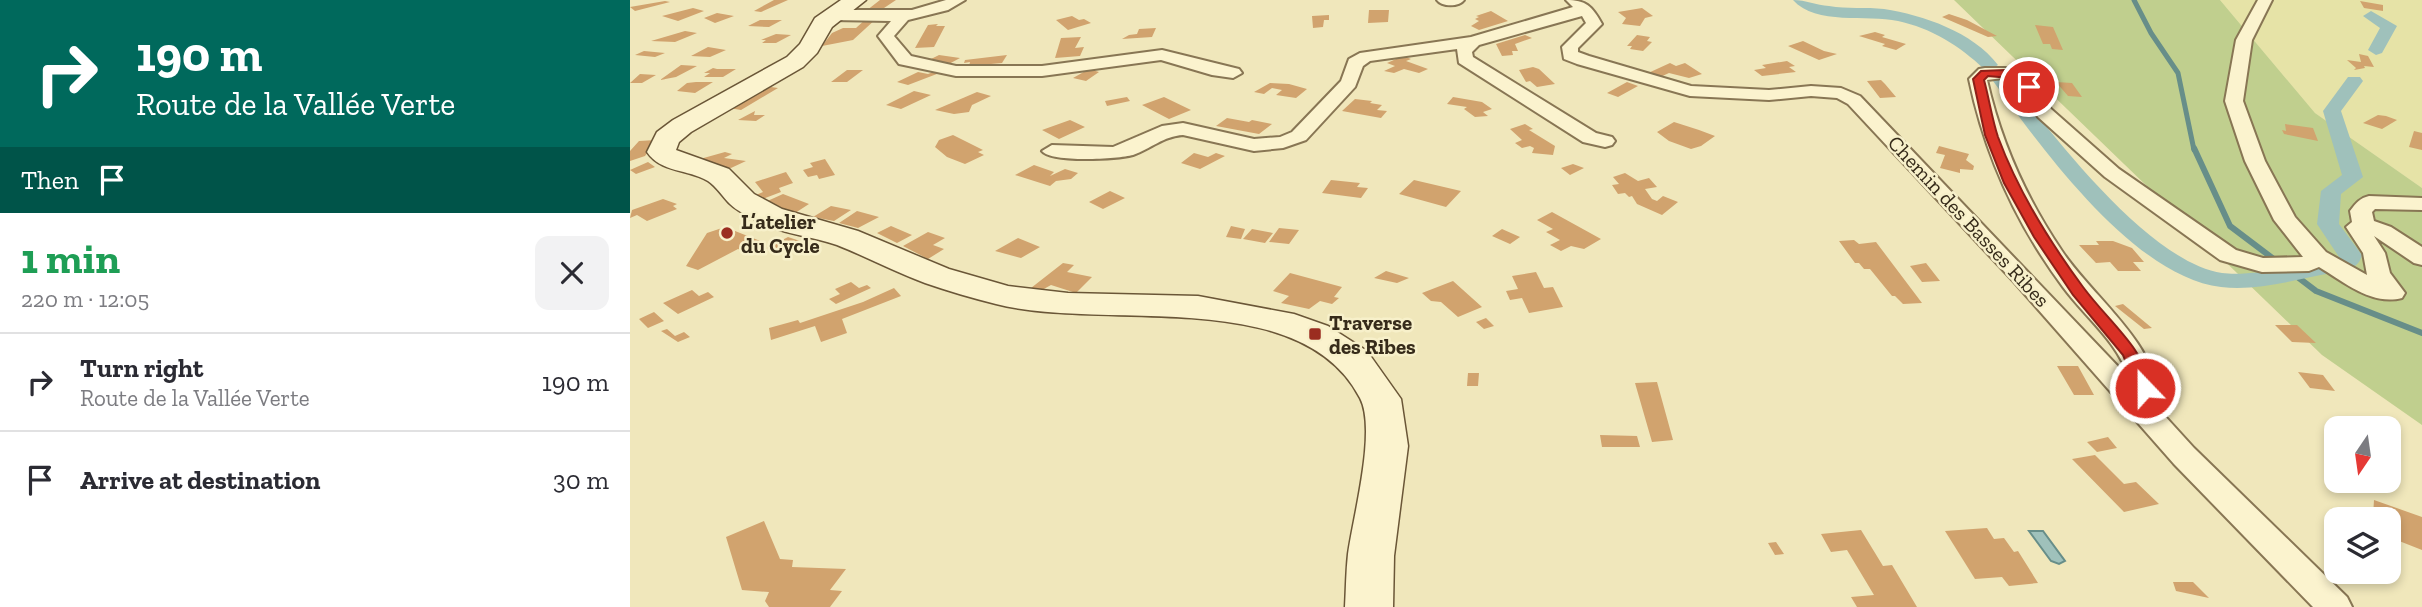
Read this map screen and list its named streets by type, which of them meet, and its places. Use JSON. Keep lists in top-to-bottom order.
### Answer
{
  "streets": {
    "street": ["Chemin des Basses Ribes"]
  },
  "places": {
    "other": ["L’atelier du Cycle"],
    "transit": ["Traverse des Ribes"]
  },
  "north": "bottom",
  "page": {
    "turn": ["190 m", "Route de la Vallée Verte"],
    "then": "Then",
    "heading": ["1 min", "220 m · 12:05"],
    "list": [
      {
        "name": "Turn right",
        "note": "Route de la Vallée Verte",
        "value": "190 m"
      },
      {
        "name": "Arrive at destination",
        "value": "30 m"
      }
    ]
  }
}
